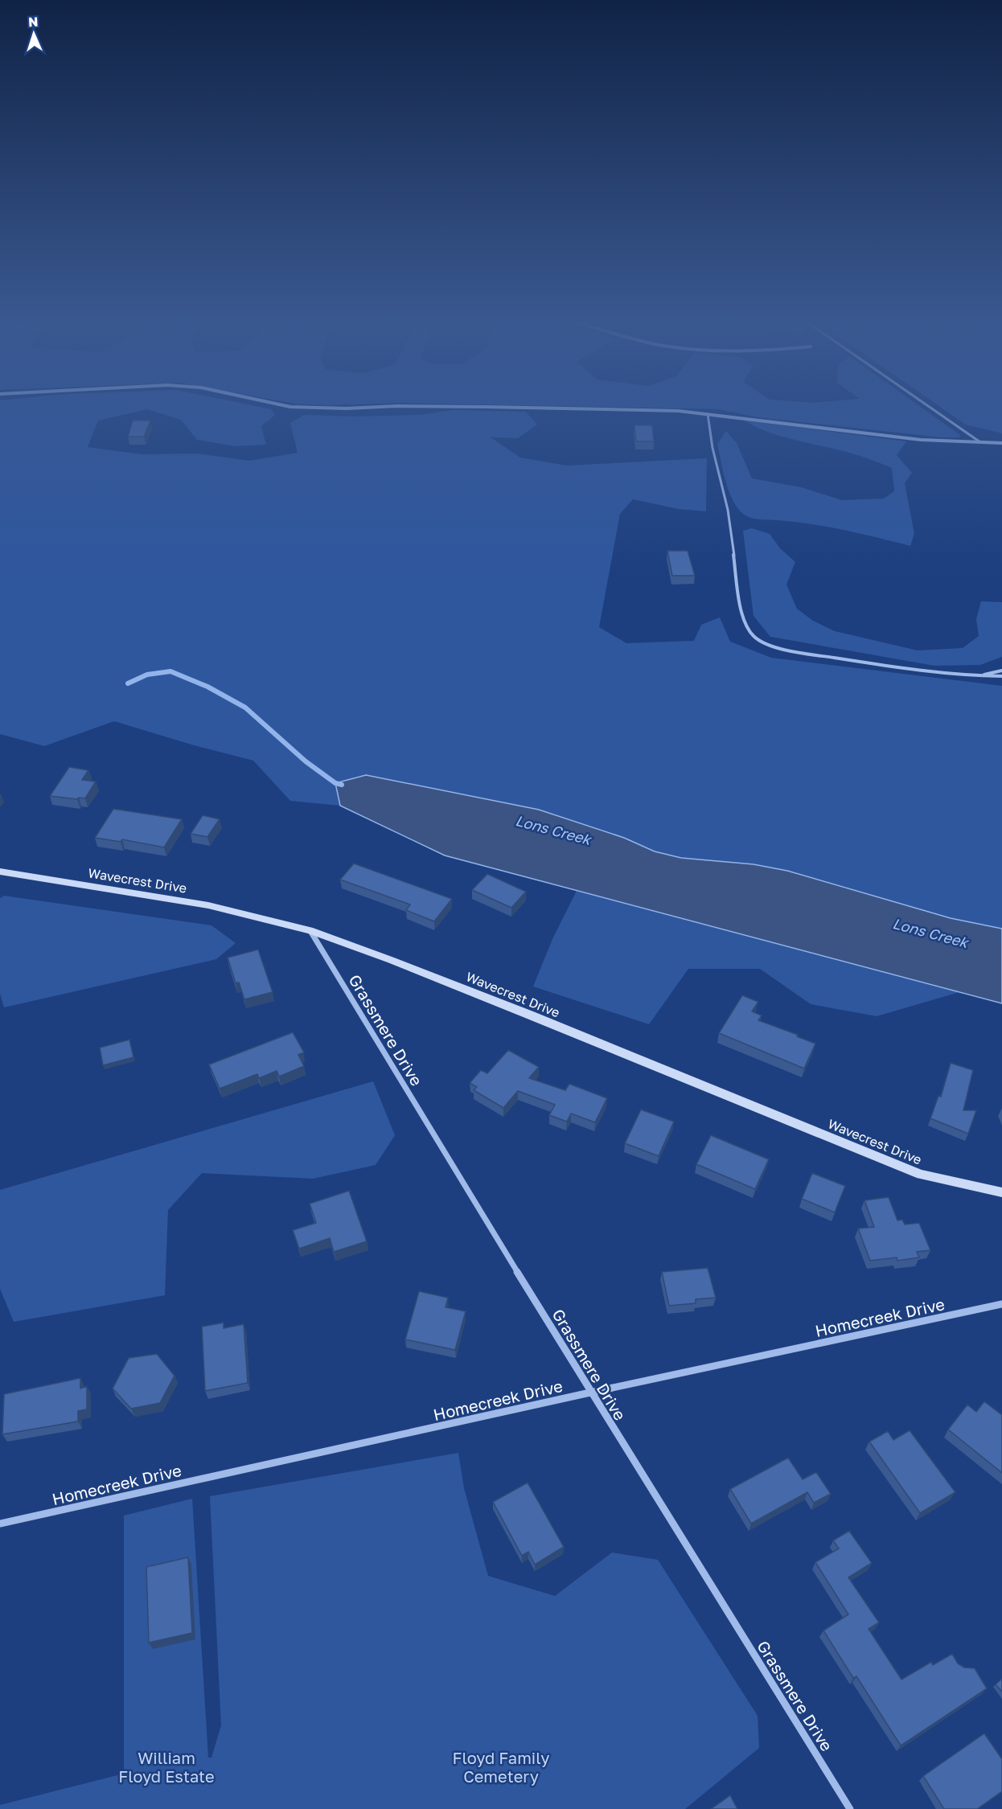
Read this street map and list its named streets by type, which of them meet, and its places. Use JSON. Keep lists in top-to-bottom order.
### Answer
{
  "streets": {
    "street": ["Wavecrest Drive", "Grassmere Drive", "Homecreek Drive"]
  },
  "crossings": [
    ["Wavecrest Drive", "Grassmere Drive"],
    ["Grassmere Drive", "Homecreek Drive"]
  ],
  "water": ["Lons Creek"],
  "parks": ["William Floyd Estate", "Floyd Family Cemetery"],
  "north": "top"
}
